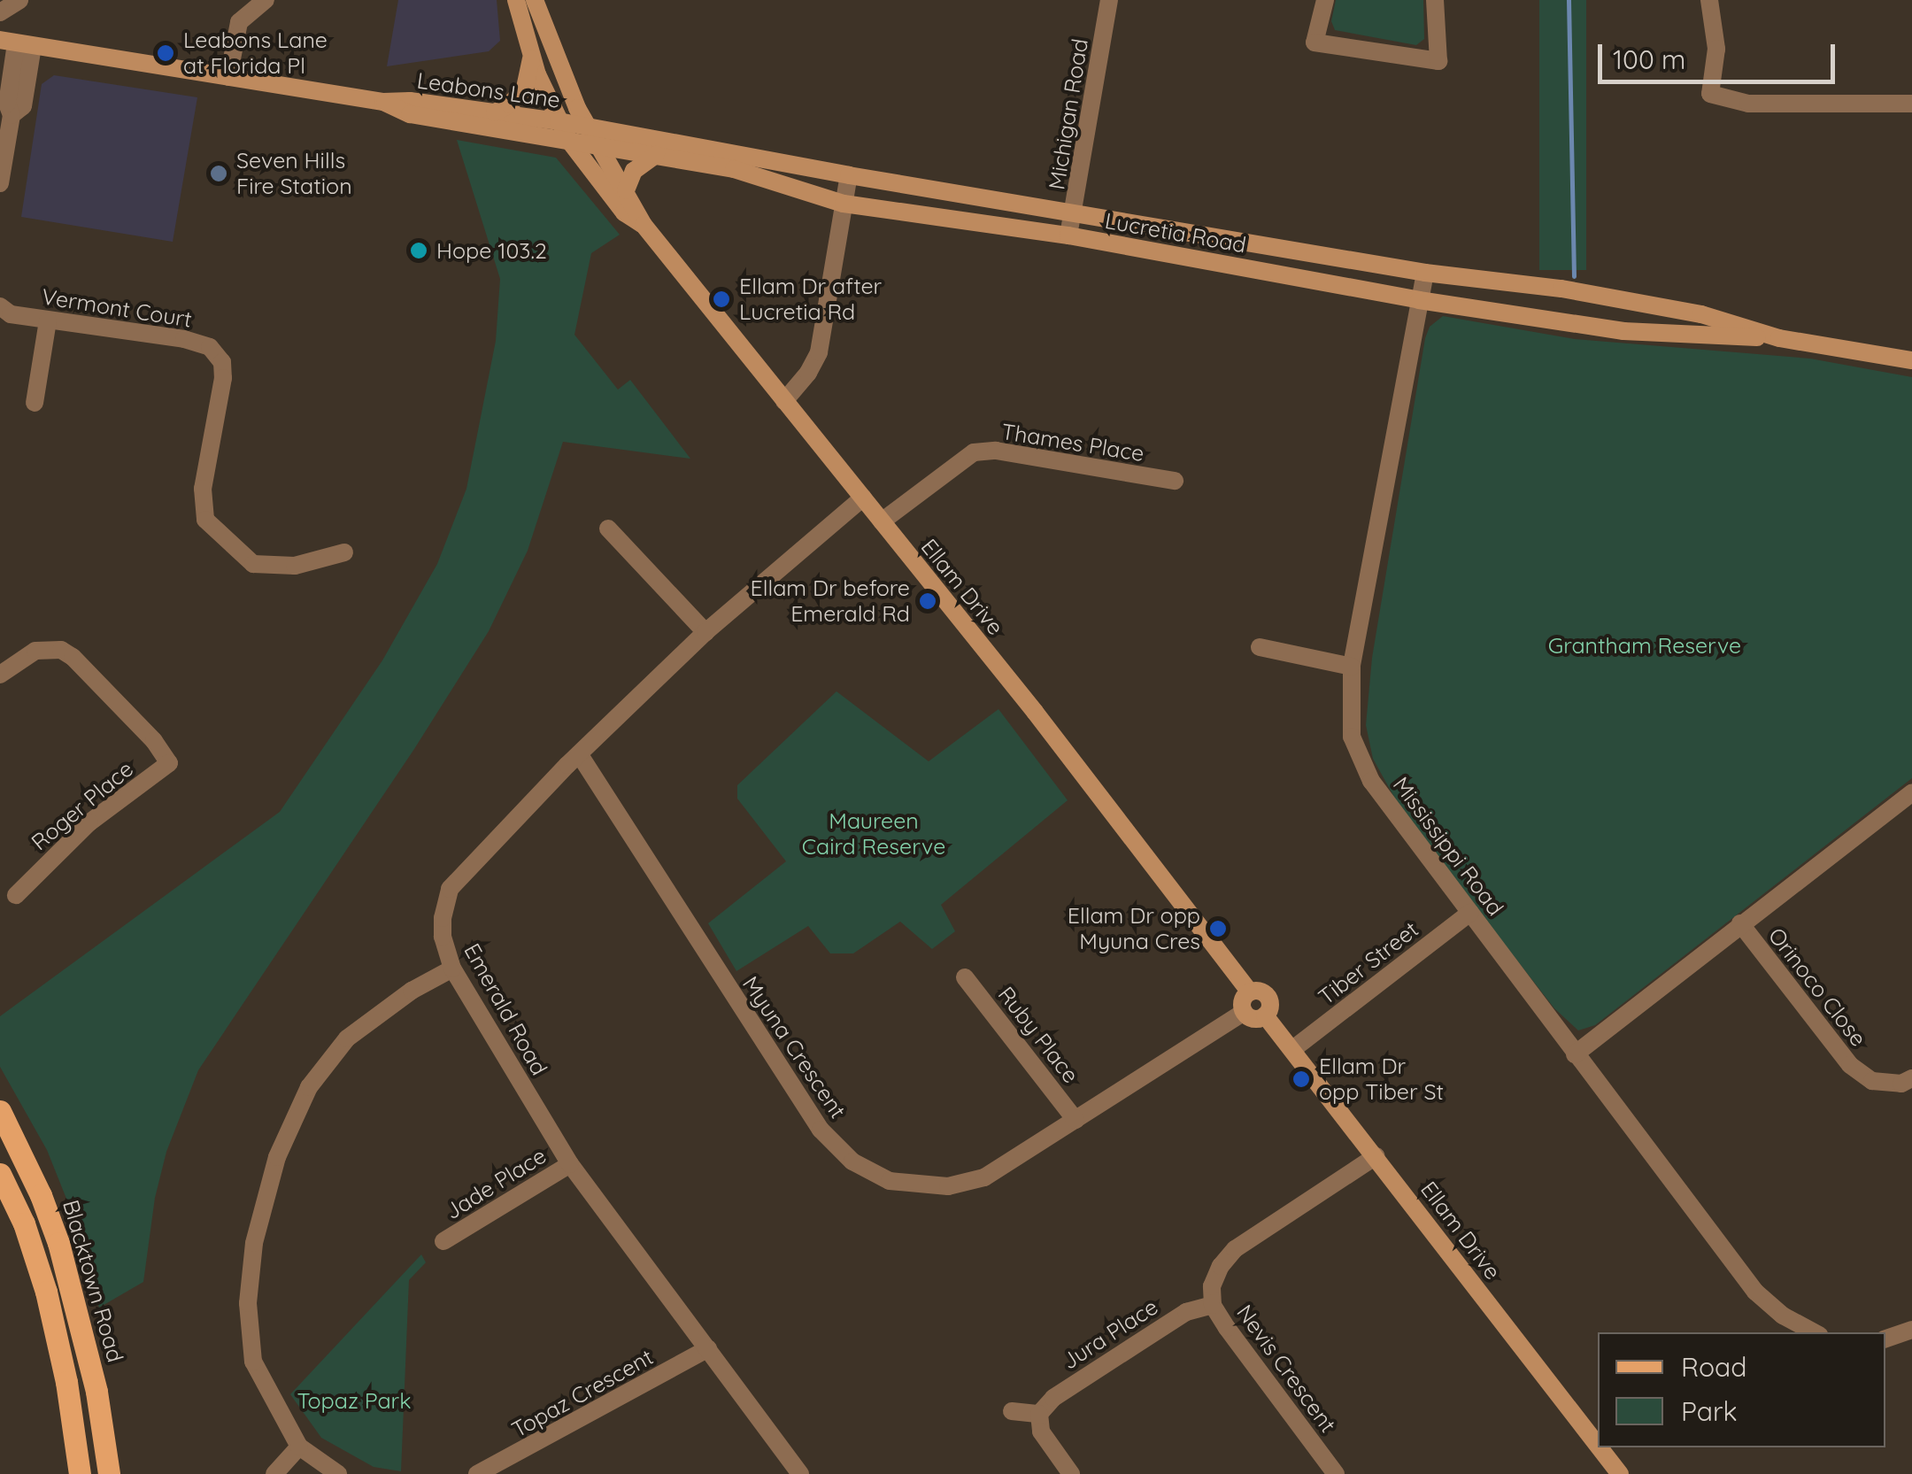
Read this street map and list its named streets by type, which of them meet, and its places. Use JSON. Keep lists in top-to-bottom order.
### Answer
{
  "streets": {
    "main road": ["Blacktown Road"],
    "street": [
      "Leabons Lane",
      "Michigan Road",
      "Lucretia Road",
      "Vermont Court",
      "Thames Place",
      "Ellam Drive",
      "Roger Place",
      "Mississippi Road",
      "Tiber Street",
      "Orinoco Close",
      "Emerald Road",
      "Ruby Place",
      "Myuna Crescent",
      "Jade Place",
      "Jura Place",
      "Nevis Crescent",
      "Topaz Crescent"
    ]
  },
  "crossings": [
    ["Leabons Lane", "Lucretia Road"],
    ["Michigan Road", "Lucretia Road"],
    ["Lucretia Road", "Mississippi Road"],
    ["Thames Place", "Ellam Drive"],
    ["Ellam Drive", "Tiber Street"],
    ["Ellam Drive", "Emerald Road"],
    ["Ellam Drive", "Myuna Crescent"],
    ["Ellam Drive", "Nevis Crescent"],
    ["Mississippi Road", "Tiber Street"],
    ["Mississippi Road", "Orinoco Close"],
    ["Emerald Road", "Myuna Crescent"],
    ["Emerald Road", "Jade Place"],
    ["Emerald Road", "Topaz Crescent"],
    ["Ruby Place", "Myuna Crescent"],
    ["Jura Place", "Nevis Crescent"]
  ],
  "parks": ["Grantham Reserve", "Maureen Caird Reserve", "Topaz Park"],
  "places": [
    "Leabons Lane at Florida Pl",
    "Seven Hills Fire Station",
    "Hope 103.2",
    "Ellam Dr after Lucretia Rd",
    "Ellam Dr before Emerald Rd",
    "Ellam Dr opp Myuna Cres",
    "Ellam Dr opp Tiber St"
  ],
  "legend": ["Road", "Park"],
  "scale_bar": "100 m"
}
